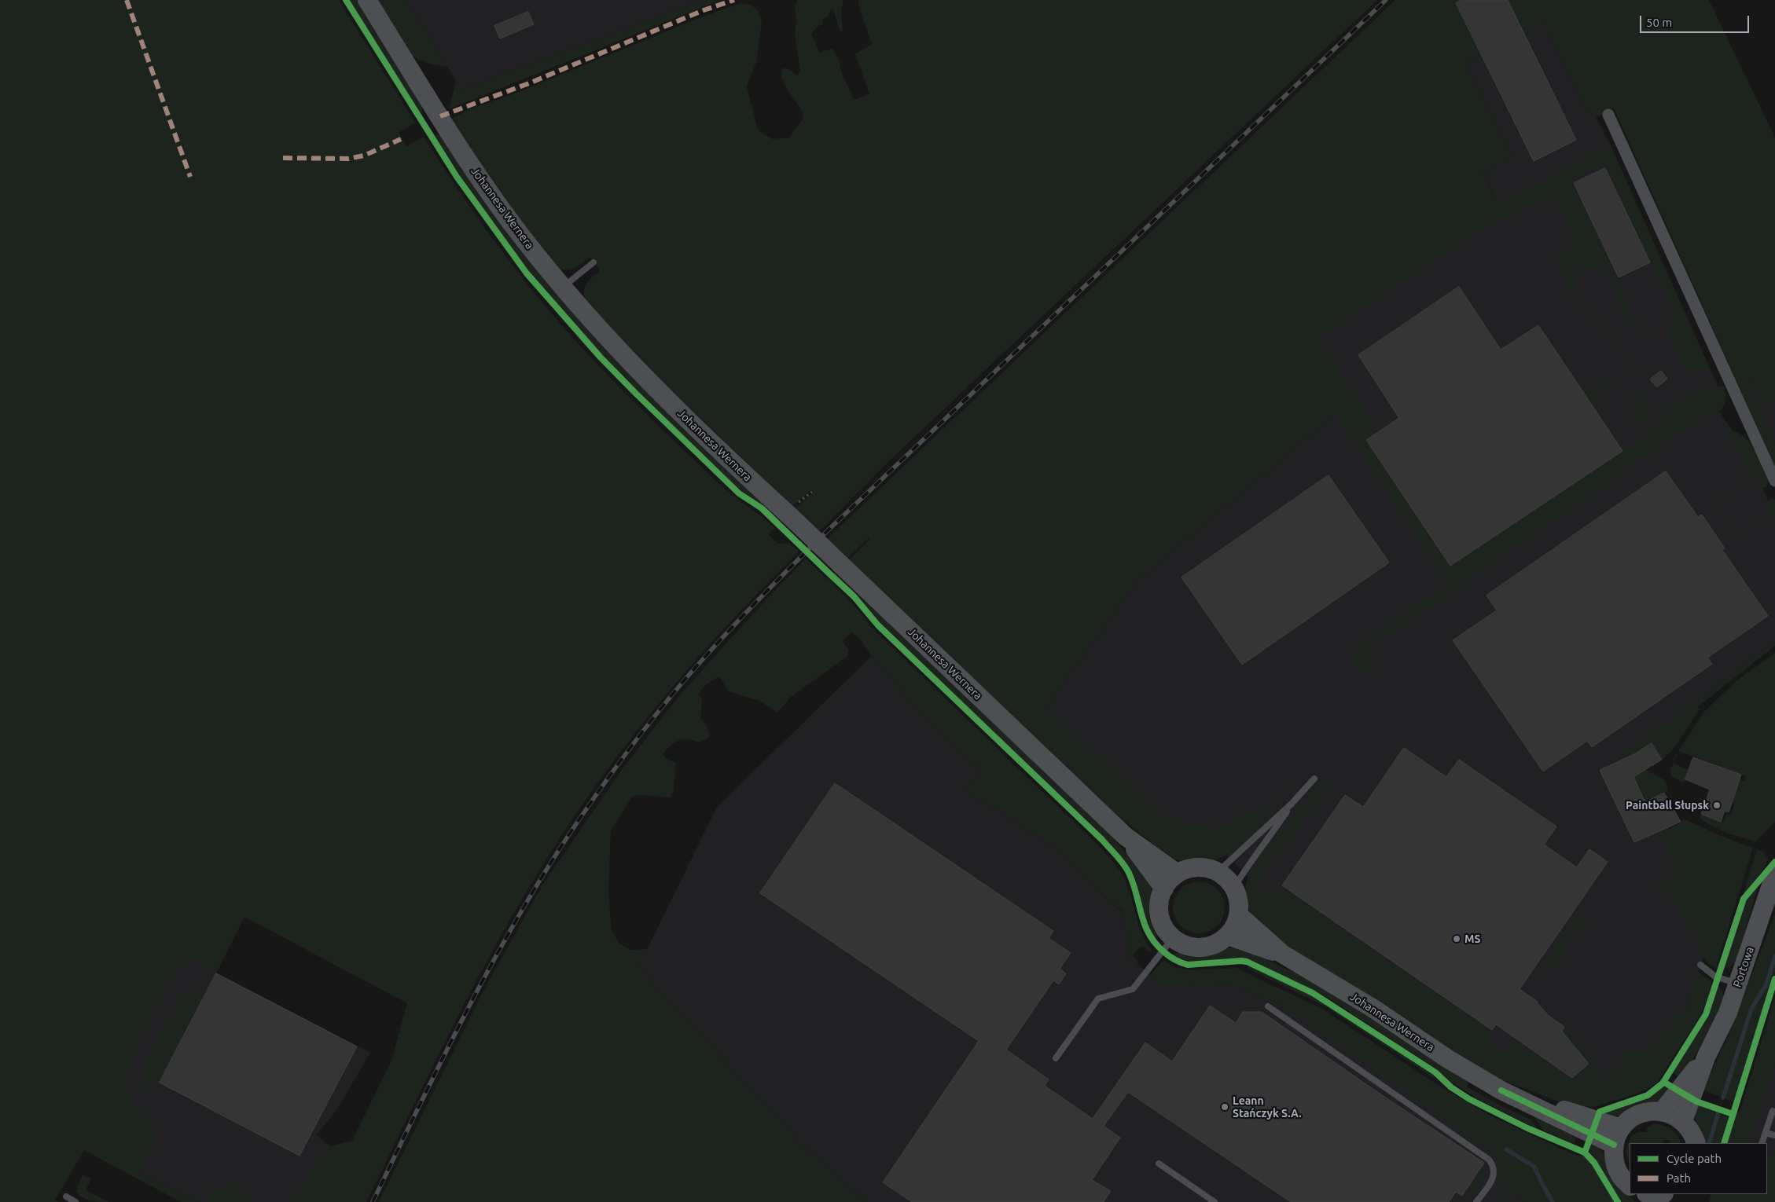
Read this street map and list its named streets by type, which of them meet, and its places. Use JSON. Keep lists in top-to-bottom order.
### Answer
{
  "streets": {
    "main road": ["Johannesa Wernera", "Portowa"]
  },
  "places": ["Paintball Słupsk", "MS", "Leann Stańczyk S.A."],
  "legend": ["Cycle path", "Path"],
  "scale_bar": "50 m"
}
